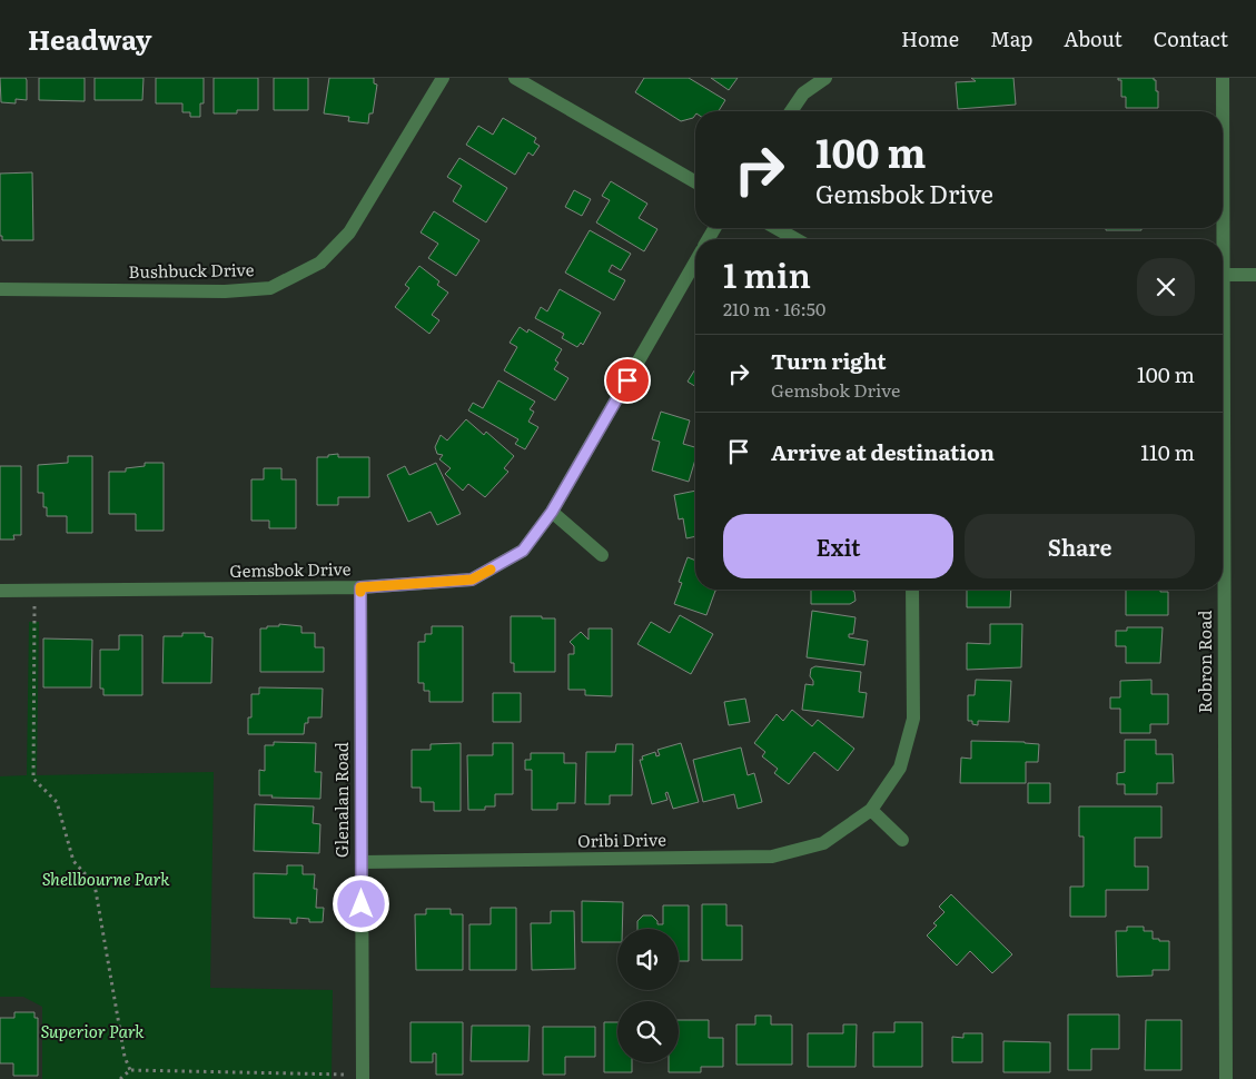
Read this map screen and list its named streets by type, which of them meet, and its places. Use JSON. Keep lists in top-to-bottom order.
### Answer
{
  "streets": {
    "street": [
      "Bushbuck Drive",
      "Gemsbok Drive",
      "Robron Road",
      "Glenalan Road",
      "Oribi Drive"
    ]
  },
  "crossings": [
    ["Gemsbok Drive", "Glenalan Road"],
    ["Glenalan Road", "Oribi Drive"]
  ],
  "parks": ["Shellbourne Park", "Superior Park"],
  "page": {
    "header": "Headway",
    "nav": [
      "Home",
      "Map",
      "About",
      "Contact"
    ],
    "turn": ["100 m", "Gemsbok Drive"],
    "heading": ["1 min", "210 m · 16:50"],
    "list": [
      {
        "name": "Turn right",
        "note": "Gemsbok Drive",
        "value": "100 m"
      },
      {
        "name": "Arrive at destination",
        "value": "110 m"
      }
    ],
    "buttons": ["Exit", "Share"]
  }
}
